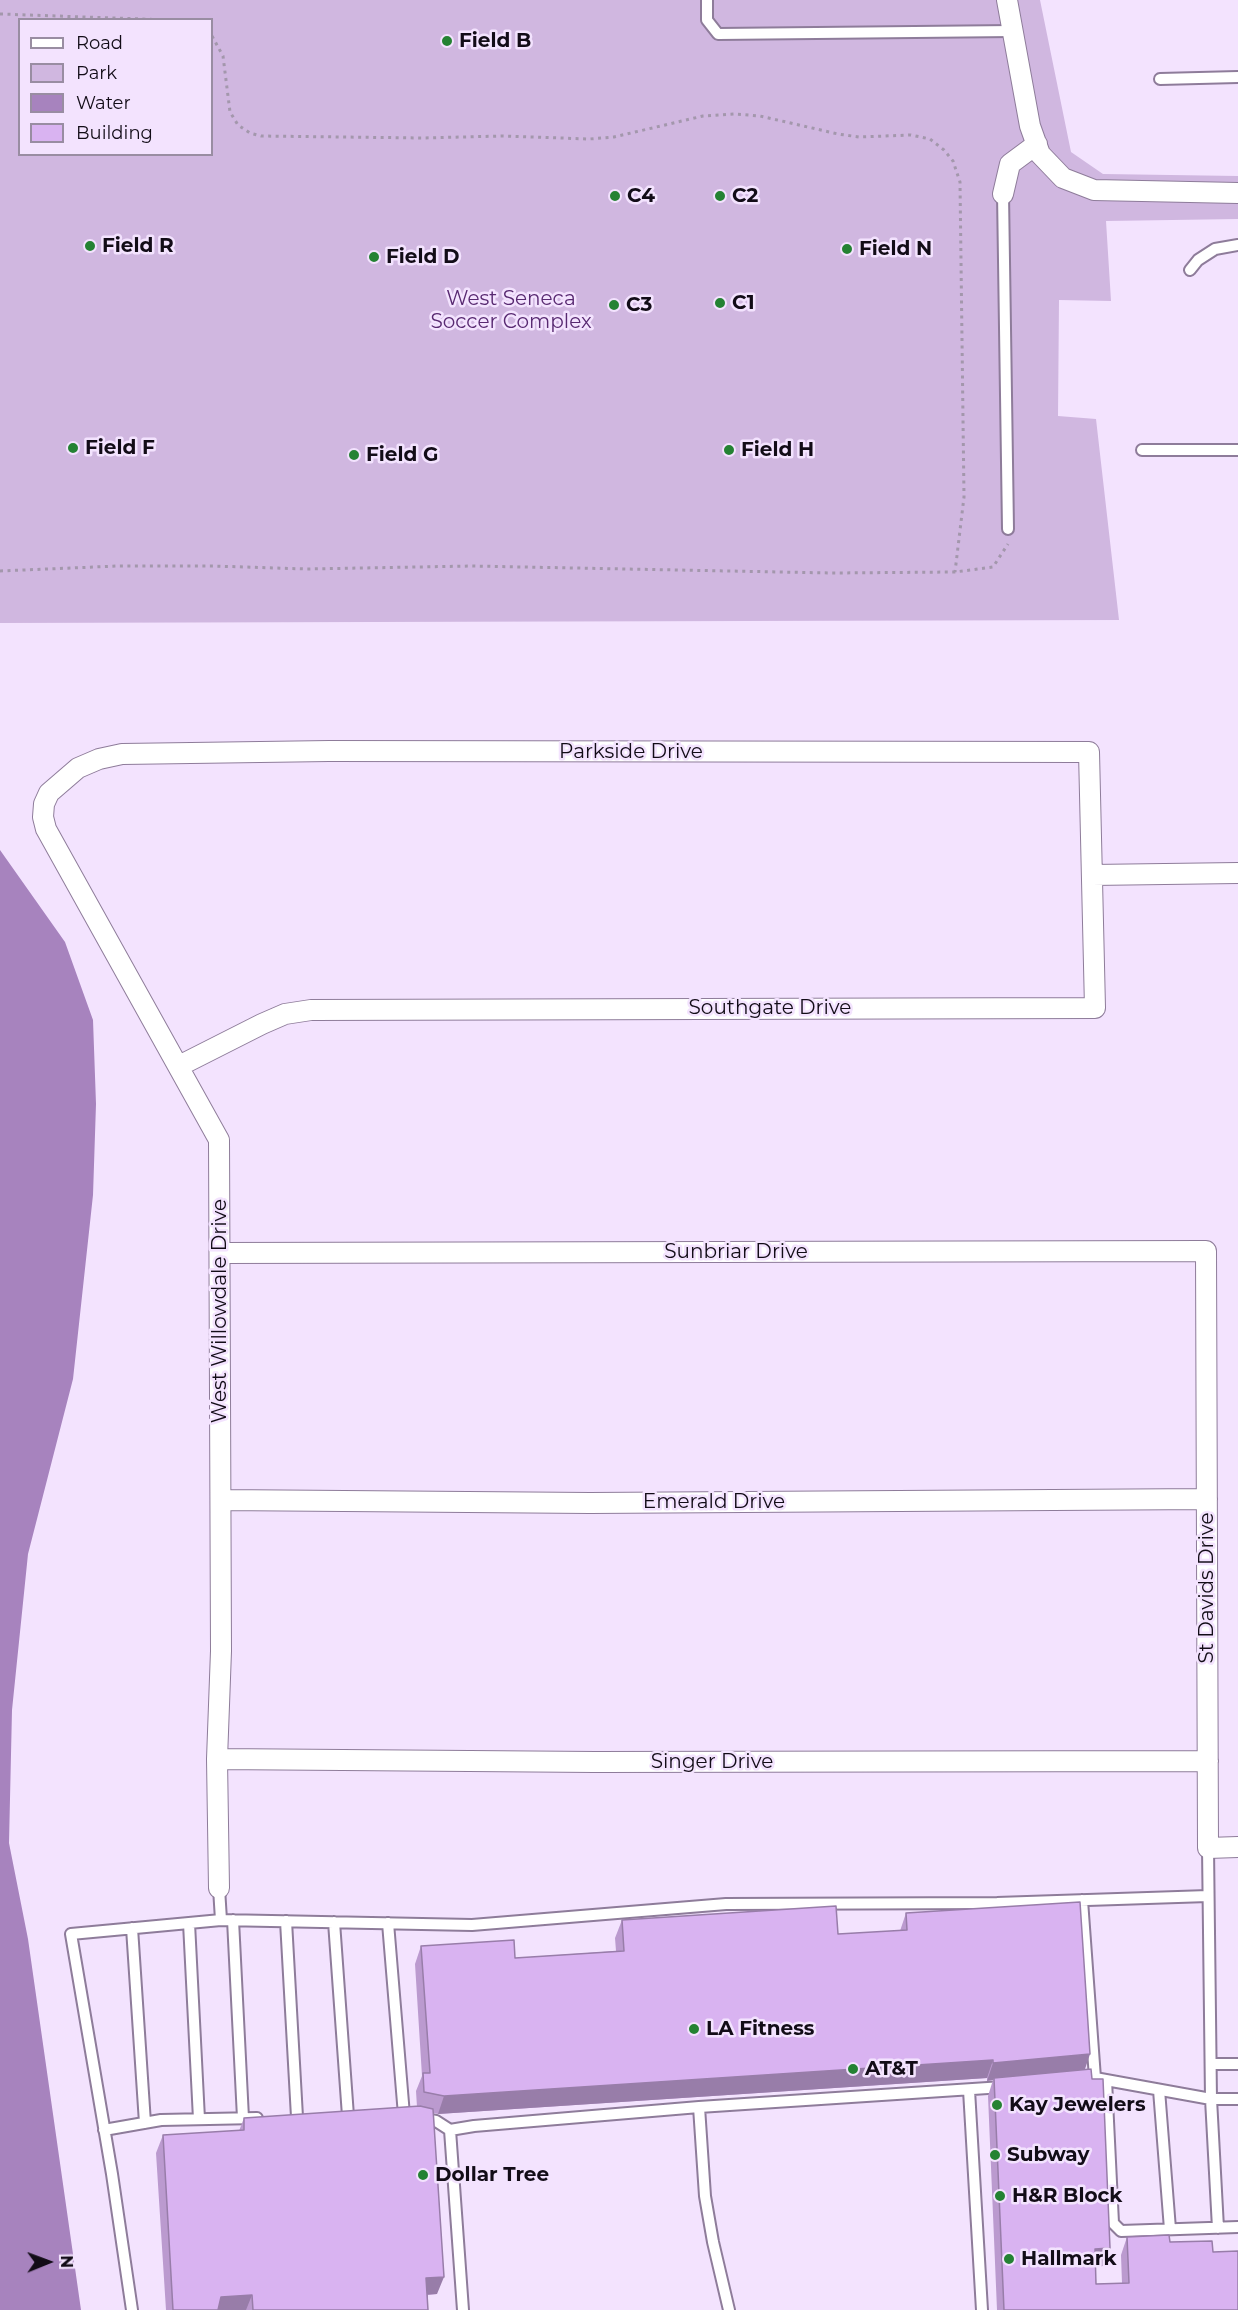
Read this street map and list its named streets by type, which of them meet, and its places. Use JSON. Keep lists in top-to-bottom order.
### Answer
{
  "streets": {
    "street": [
      "Parkside Drive",
      "Southgate Drive",
      "Sunbriar Drive",
      "West Willowdale Drive",
      "Emerald Drive",
      "St Davids Drive",
      "Singer Drive"
    ]
  },
  "crossings": [
    ["Parkside Drive", "Southgate Drive"],
    ["Parkside Drive", "West Willowdale Drive"],
    ["Southgate Drive", "West Willowdale Drive"],
    ["Sunbriar Drive", "West Willowdale Drive"],
    ["Sunbriar Drive", "St Davids Drive"],
    ["West Willowdale Drive", "Emerald Drive"],
    ["West Willowdale Drive", "Singer Drive"],
    ["Emerald Drive", "St Davids Drive"],
    ["St Davids Drive", "Singer Drive"]
  ],
  "parks": ["West Seneca Soccer Complex"],
  "places": [
    "Field B",
    "C4",
    "C2",
    "Field R",
    "Field N",
    "Field D",
    "C1",
    "C3",
    "Field F",
    "Field H",
    "Field G",
    "LA Fitness",
    "AT&T",
    "Kay Jewelers",
    "Subway",
    "Dollar Tree",
    "H&R Block",
    "Hallmark"
  ],
  "legend": [
    "Road",
    "Park",
    "Water",
    "Building"
  ],
  "north": "right"
}
